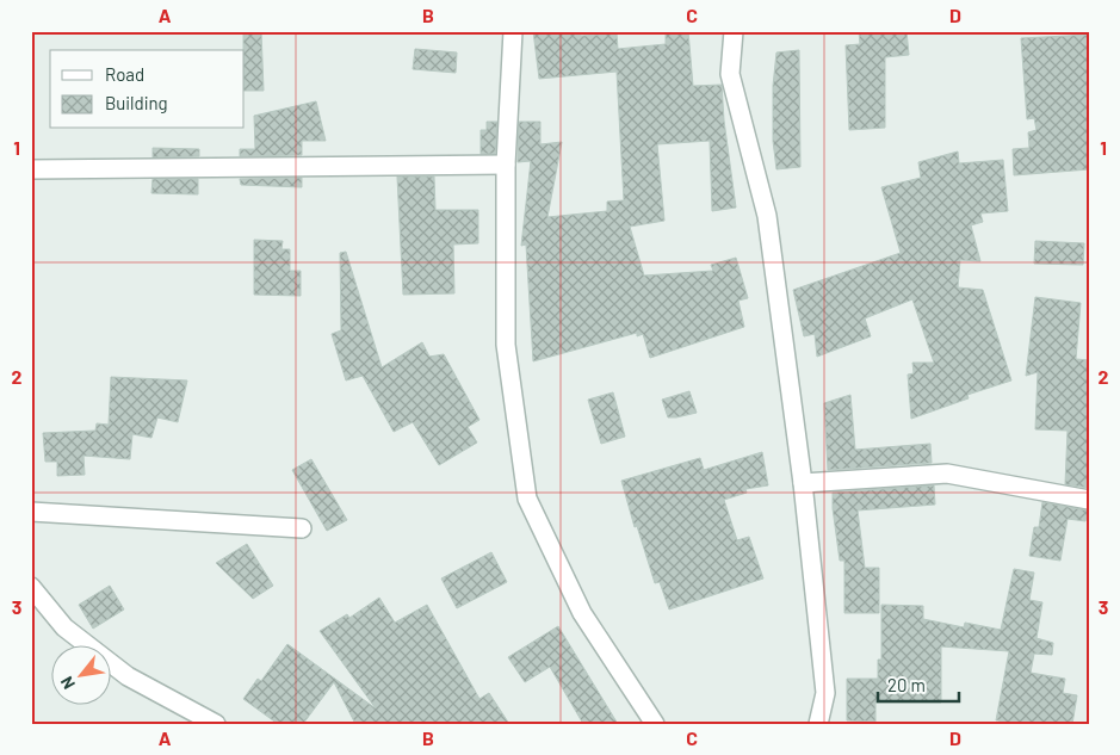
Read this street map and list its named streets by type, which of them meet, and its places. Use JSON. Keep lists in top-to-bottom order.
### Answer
{
  "legend": ["Road", "Building"],
  "scale_bar": "20 m",
  "north": "bottom left",
  "grid": {
    "columns": [
      "A",
      "B",
      "C",
      "D"
    ],
    "rows": ["1", "2", "3"]
  }
}
